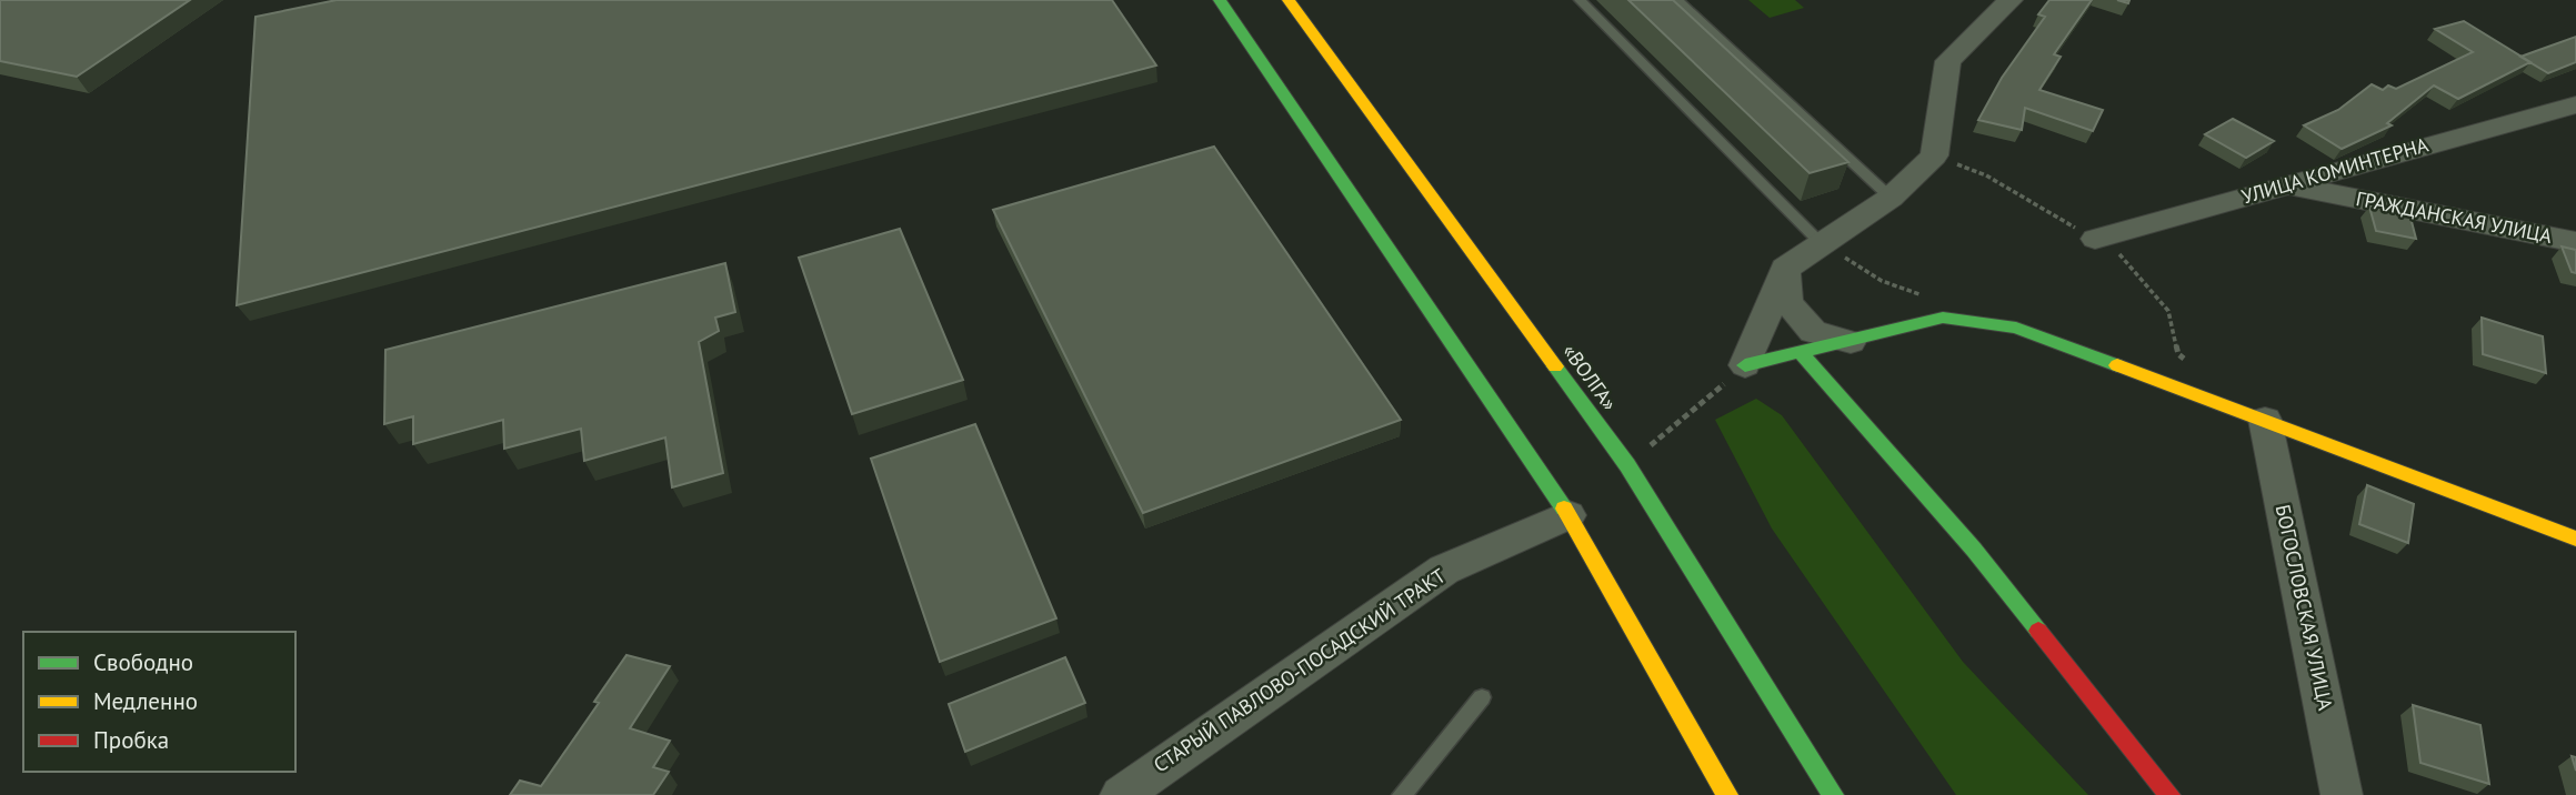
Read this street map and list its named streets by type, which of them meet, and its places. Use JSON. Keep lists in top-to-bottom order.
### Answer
{
  "streets": {
    "main road": ["«ВОЛГА»"],
    "street": [
      "УЛИЦА КОМИНТЕРНА",
      "ГРАЖДАНСКАЯ УЛИЦА",
      "БОГОСЛОВСКАЯ УЛИЦА",
      "СТАРЫЙ ПАВЛОВО-ПОСАДСКИЙ ТРАКТ"
    ]
  },
  "crossings": [
    ["УЛИЦА КОМИНТЕРНА", "ГРАЖДАНСКАЯ УЛИЦА"]
  ],
  "legend": ["Свободно", "Медленно", "Пробка"]
}
